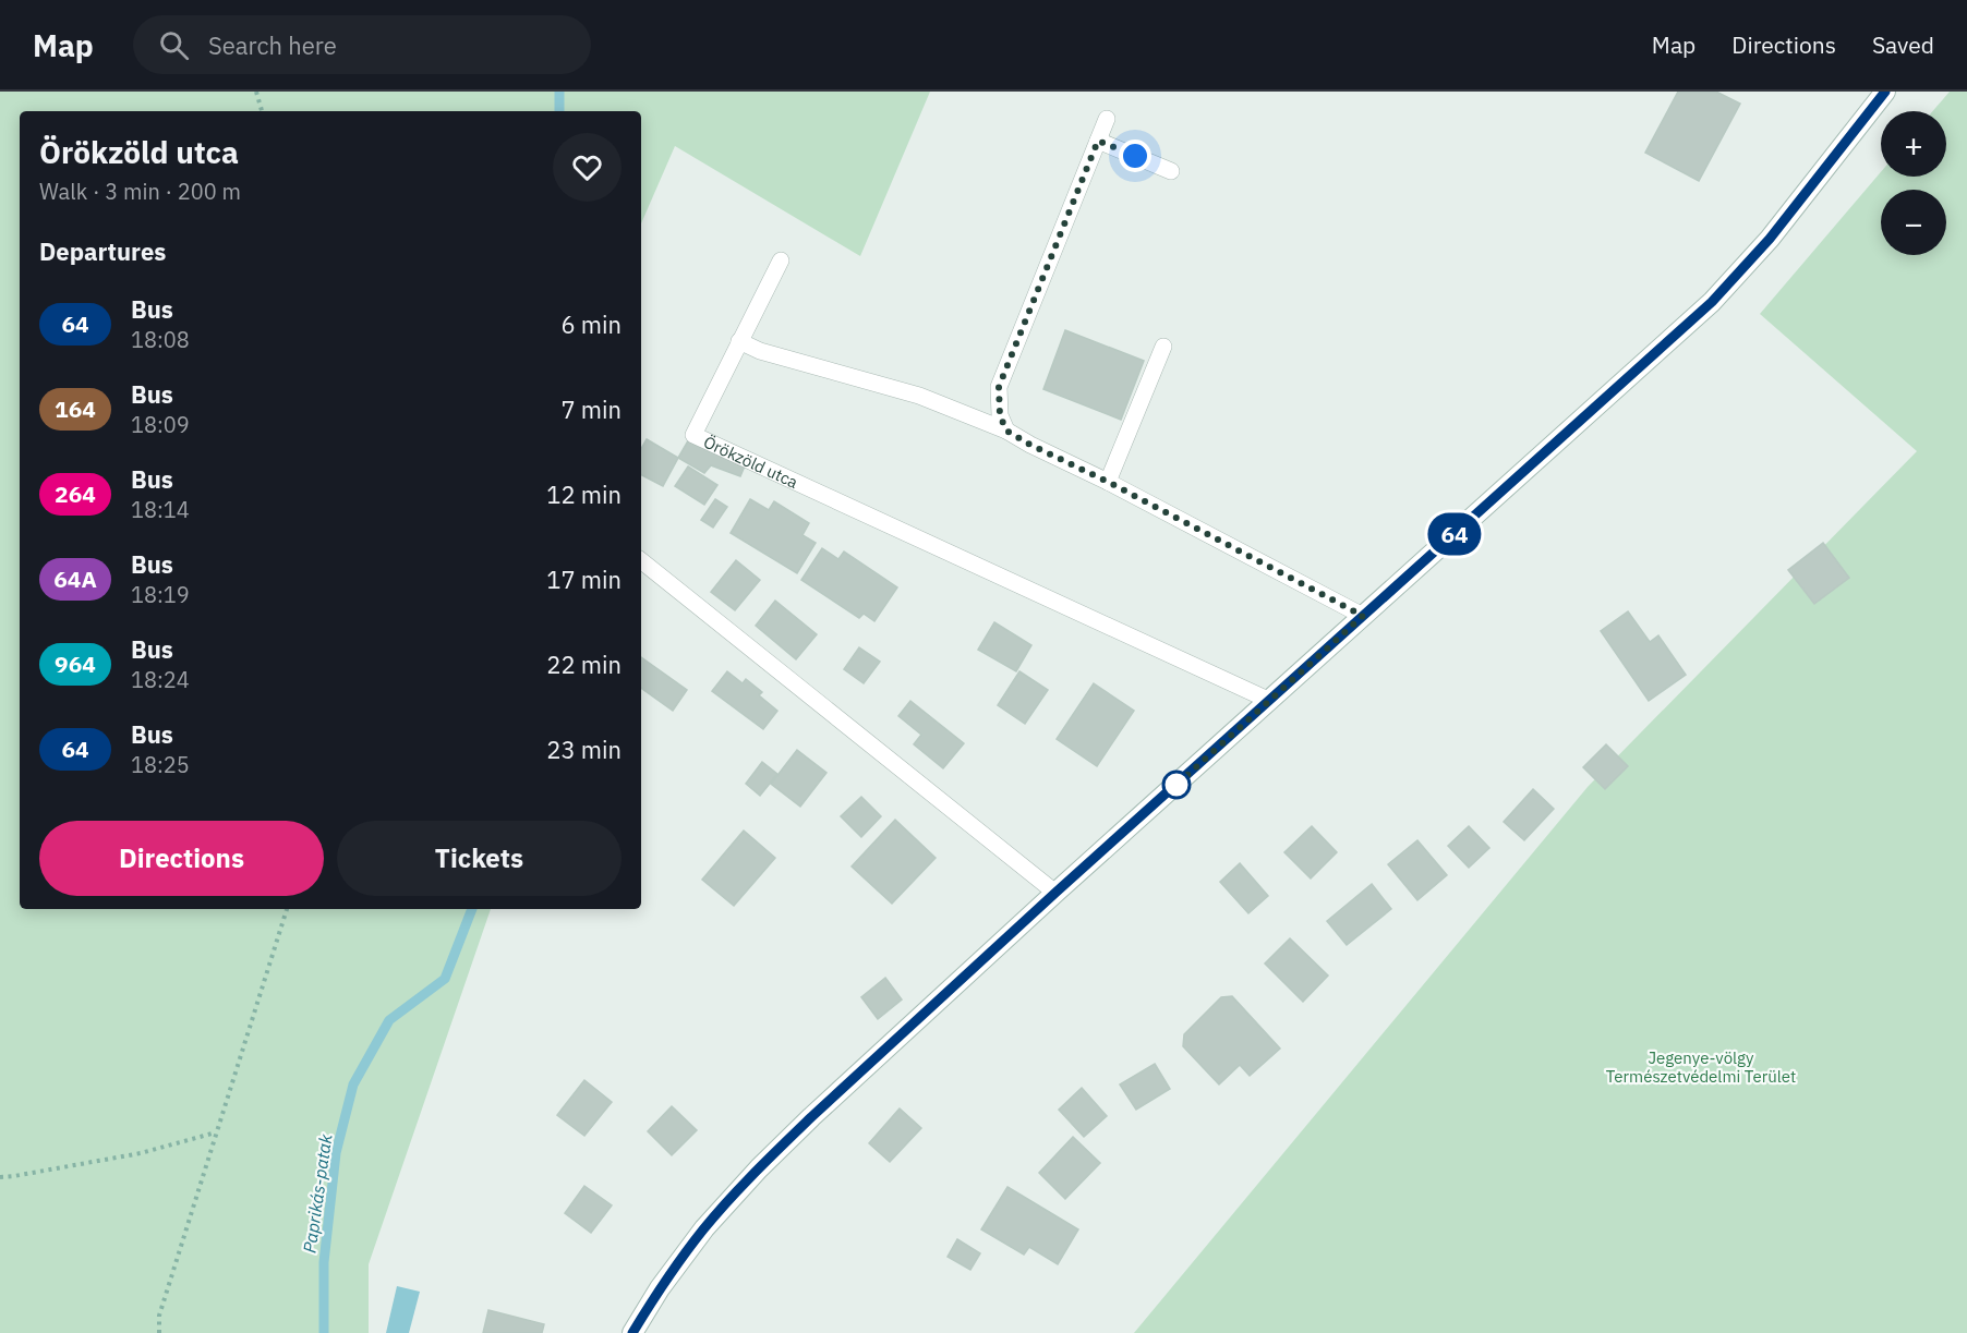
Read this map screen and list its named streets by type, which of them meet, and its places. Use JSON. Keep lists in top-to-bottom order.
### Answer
{
  "streets": {
    "lane": ["Örökzöld utca"]
  },
  "water": ["Paprikás-patak"],
  "parks": ["Jegenye-völgy Természetvédelmi Terület"],
  "lines": ["bus line 64"],
  "page": {
    "header": "Map",
    "search": "Search here",
    "nav": ["Map", "Directions", "Saved"],
    "on_map": "64",
    "map_buttons": ["+", "−"],
    "heading": [
      ["Örökzöld utca", "Walk · 3 min · 200 m"],
      "Departures"
    ],
    "list": [
      {
        "mark": "64",
        "name": "Bus",
        "note": "18:08",
        "value": "6 min"
      },
      {
        "mark": "164",
        "name": "Bus",
        "note": "18:09",
        "value": "7 min"
      },
      {
        "mark": "264",
        "name": "Bus",
        "note": "18:14",
        "value": "12 min"
      },
      {
        "mark": "64A",
        "name": "Bus",
        "note": "18:19",
        "value": "17 min"
      },
      {
        "mark": "964",
        "name": "Bus",
        "note": "18:24",
        "value": "22 min"
      },
      {
        "mark": "64",
        "name": "Bus",
        "note": "18:25",
        "value": "23 min"
      }
    ],
    "buttons": ["Directions", "Tickets"]
  }
}
